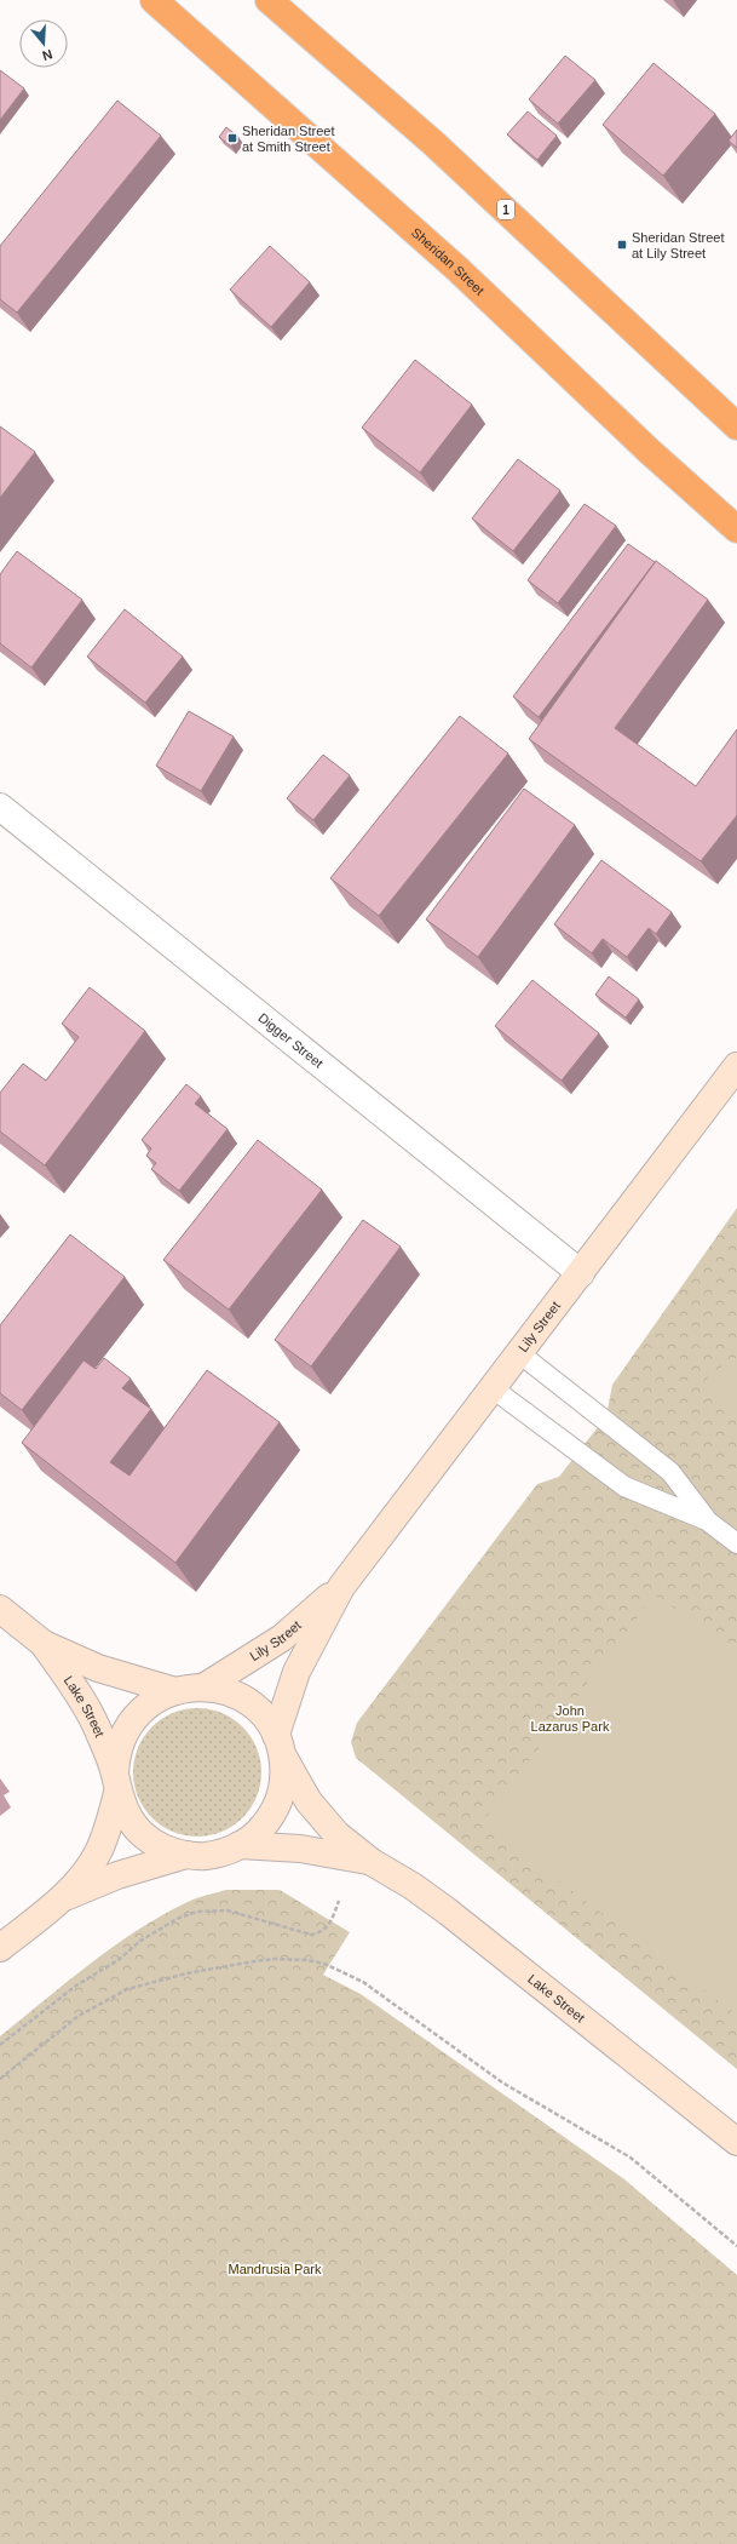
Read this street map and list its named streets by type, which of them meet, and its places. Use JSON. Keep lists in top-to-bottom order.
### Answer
{
  "streets": {
    "highway": ["1", "Sheridan Street"],
    "main road": ["Lily Street", "Lake Street"],
    "street": ["Digger Street"]
  },
  "crossings": [
    ["Digger Street", "Lily Street"],
    ["Lily Street", "Lake Street"]
  ],
  "parks": ["John Lazarus Park", "Mandrusia Park"],
  "places": {
    "transit": ["Sheridan Street at Smith Street", "Sheridan Street at Lily Street"]
  },
  "north": "bottom"
}
